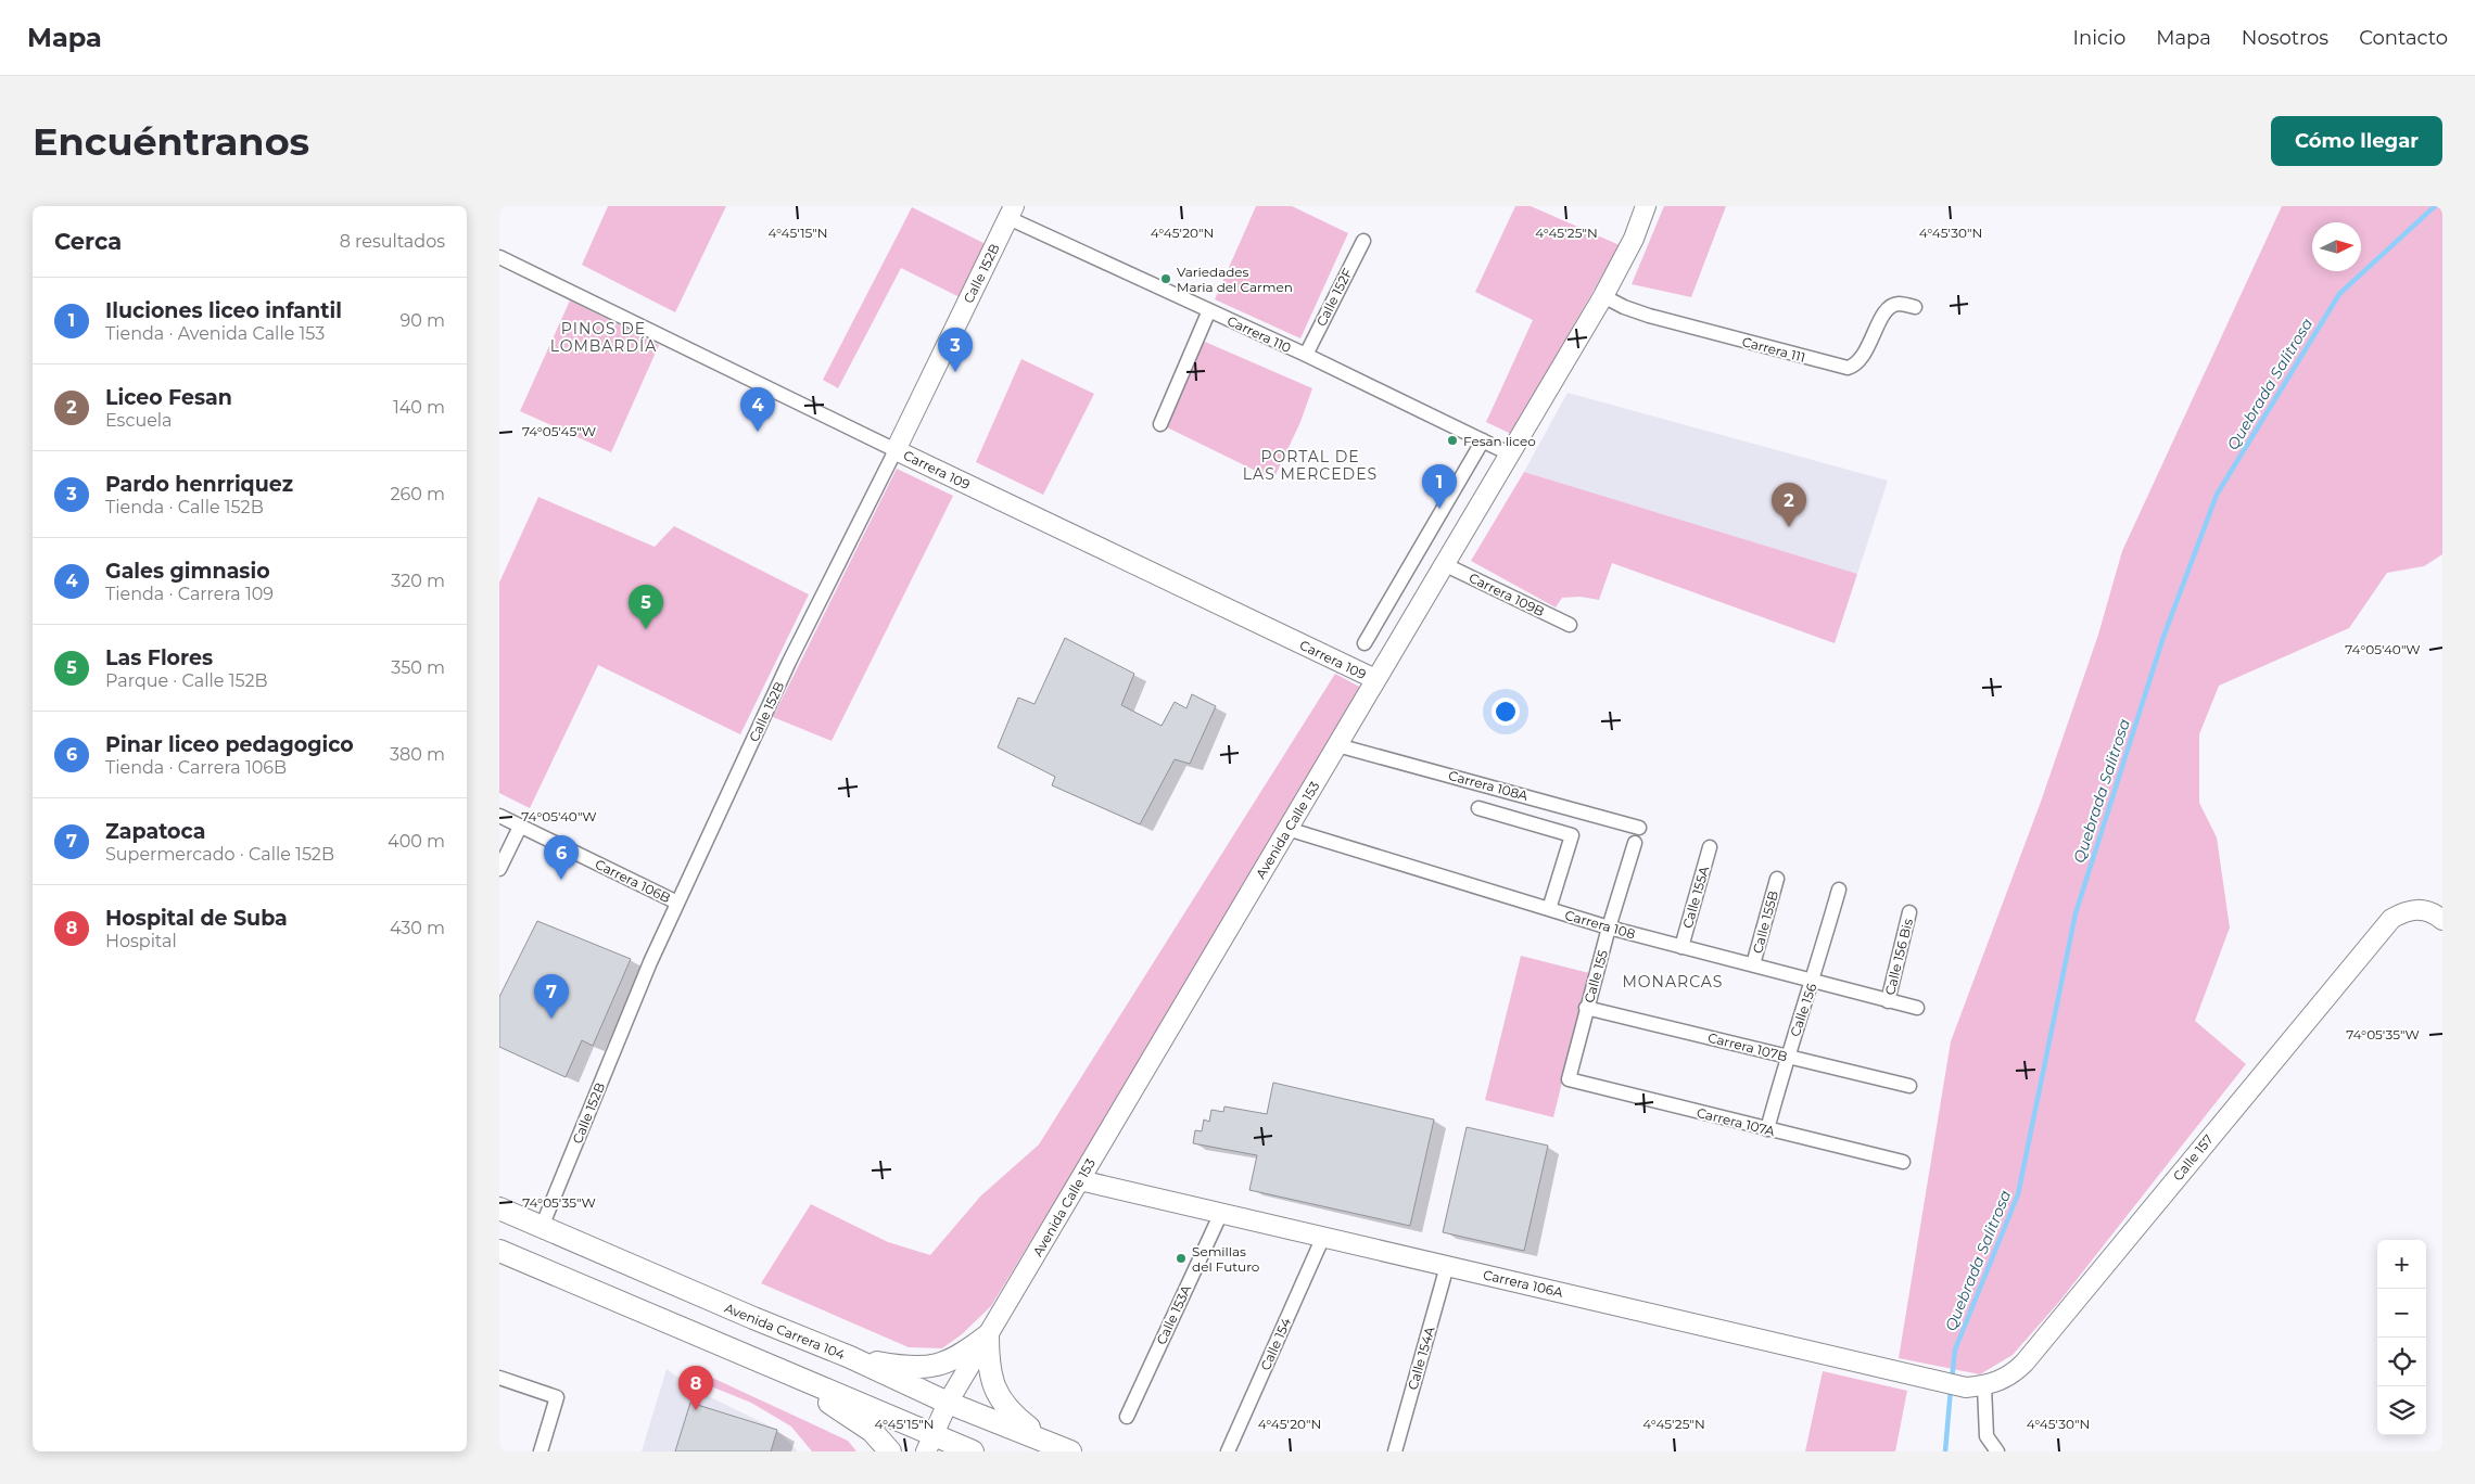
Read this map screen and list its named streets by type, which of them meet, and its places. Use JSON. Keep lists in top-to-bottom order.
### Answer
{
  "streets": {
    "main road": ["Avenida Carrera 104"],
    "street": [
      "Calle 152B",
      "Calle 152F",
      "Carrera 110",
      "Carrera 111",
      "Carrera 109",
      "Carrera 109B",
      "Carrera 108A",
      "Avenida Calle 153",
      "Carrera 106B",
      "Calle 155A",
      "Calle 155B",
      "Carrera 108",
      "Calle 156 Bis",
      "Calle 155",
      "Calle 156",
      "Carrera 107B",
      "Carrera 107A",
      "Calle 157",
      "Carrera 106A",
      "Calle 153A",
      "Calle 154",
      "Calle 154A"
    ]
  },
  "crossings": [
    ["Calle 152B", "Carrera 110"],
    ["Calle 152B", "Carrera 109"],
    ["Calle 152B", "Carrera 106B"],
    ["Calle 152B", "Avenida Carrera 104"],
    ["Calle 152F", "Carrera 110"],
    ["Carrera 110", "Avenida Calle 153"],
    ["Carrera 111", "Avenida Calle 153"],
    ["Carrera 109", "Avenida Calle 153"],
    ["Carrera 109B", "Avenida Calle 153"],
    ["Carrera 108A", "Avenida Calle 153"],
    ["Avenida Calle 153", "Carrera 108"],
    ["Avenida Calle 153", "Carrera 106A"],
    ["Avenida Calle 153", "Avenida Carrera 104"],
    ["Calle 155A", "Carrera 108"],
    ["Calle 155B", "Carrera 108"],
    ["Carrera 108", "Calle 156 Bis"],
    ["Carrera 108", "Calle 155"],
    ["Carrera 108", "Calle 156"],
    ["Calle 155", "Carrera 107B"],
    ["Calle 155", "Carrera 107A"],
    ["Calle 156", "Carrera 107B"],
    ["Calle 156", "Carrera 107A"],
    ["Calle 157", "Carrera 106A"],
    ["Carrera 106A", "Calle 153A"],
    ["Carrera 106A", "Calle 154"],
    ["Carrera 106A", "Calle 154A"]
  ],
  "districts": ["PINOS DE LOMBARDÍA", "PORTAL DE LAS MERCEDES", "MONARCAS"],
  "water": ["Quebrada Salitrosa"],
  "places": ["Variedades Maria del Carmen", "Fesan liceo", "Semillas del Futuro"],
  "north": "right",
  "page": {
    "header": "Mapa",
    "nav": [
      "Inicio",
      "Mapa",
      "Nosotros",
      "Contacto"
    ],
    "buttons": "Cómo llegar",
    "title": "Encuéntranos",
    "heading": ["Cerca", "8 resultados"],
    "list": [
      {
        "mark": "1",
        "name": "Iluciones liceo infantil",
        "note": "Tienda · Avenida Calle 153",
        "value": "90 m"
      },
      {
        "mark": "2",
        "name": "Liceo Fesan",
        "note": "Escuela",
        "value": "140 m"
      },
      {
        "mark": "3",
        "name": "Pardo henrriquez",
        "note": "Tienda · Calle 152B",
        "value": "260 m"
      },
      {
        "mark": "4",
        "name": "Gales gimnasio",
        "note": "Tienda · Carrera 109",
        "value": "320 m"
      },
      {
        "mark": "5",
        "name": "Las Flores",
        "note": "Parque · Calle 152B",
        "value": "350 m"
      },
      {
        "mark": "6",
        "name": "Pinar liceo pedagogico",
        "note": "Tienda · Carrera 106B",
        "value": "380 m"
      },
      {
        "mark": "7",
        "name": "Zapatoca",
        "note": "Supermercado · Calle 152B",
        "value": "400 m"
      },
      {
        "mark": "8",
        "name": "Hospital de Suba",
        "note": "Hospital",
        "value": "430 m"
      }
    ],
    "pins": [
      "3",
      "4",
      "1",
      "2",
      "5",
      "6",
      "7",
      "8"
    ],
    "map_buttons": ["+", "−"]
  },
  "coordinates": [
    "4°45'15\"N",
    "4°45'20\"N",
    "4°45'25\"N",
    "4°45'30\"N",
    "74°05'45\"W",
    "74°05'40\"W",
    "74°05'35\"W"
  ]
}
